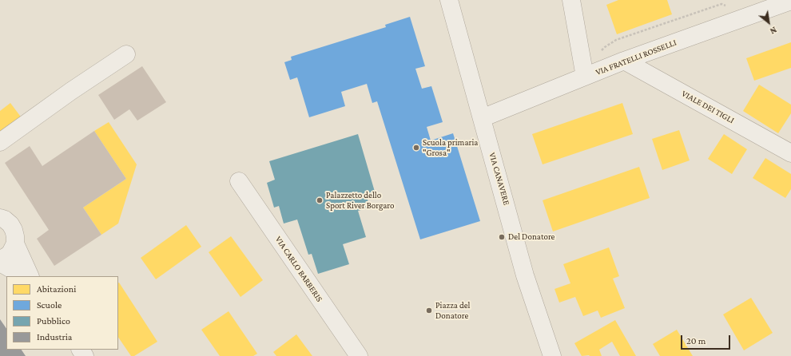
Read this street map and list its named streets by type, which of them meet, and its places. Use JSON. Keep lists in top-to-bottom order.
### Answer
{
  "streets": {
    "street": [
      "VIA FRATELLI ROSSELLI",
      "VIALE DEI TIGLI",
      "VIA CANAVERE",
      "VIA CARLO BARBERIS"
    ]
  },
  "crossings": [
    ["VIA FRATELLI ROSSELLI", "VIALE DEI TIGLI"],
    ["VIA FRATELLI ROSSELLI", "VIA CANAVERE"]
  ],
  "places": [
    "Scuola primaria \"Grosa\"",
    "Palazzetto dello Sport River Borgaro",
    "Del Donatore",
    "Piazza del Donatore"
  ],
  "legend": [
    "Abitazioni",
    "Scuole",
    "Pubblico",
    "Industria"
  ],
  "scale_bar": "20 m",
  "north": "bottom right"
}
